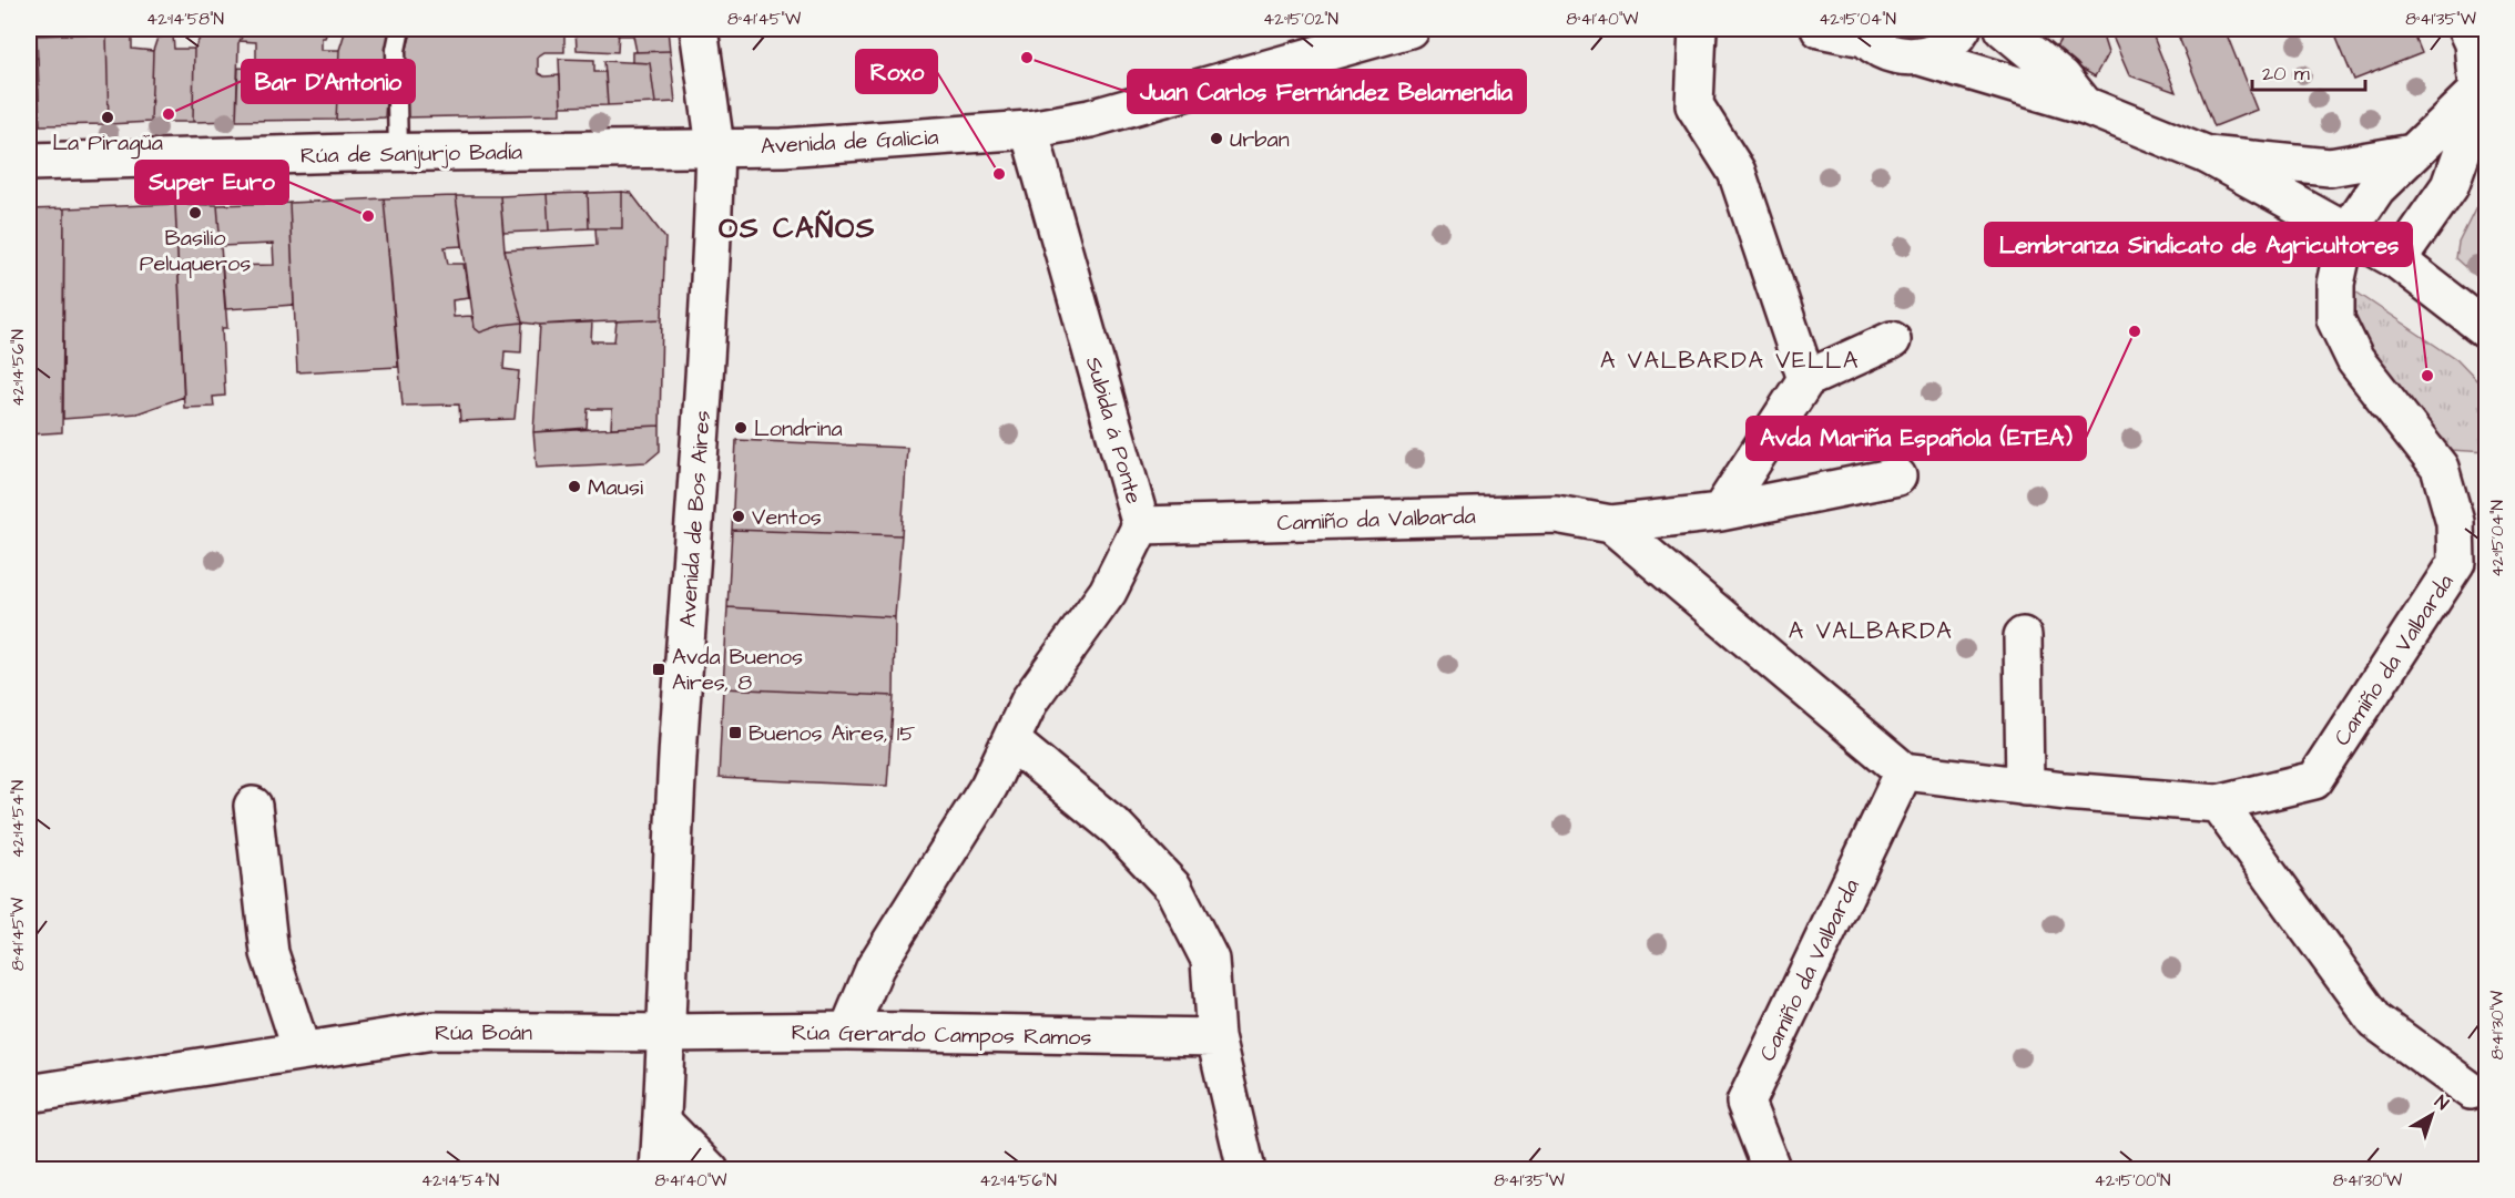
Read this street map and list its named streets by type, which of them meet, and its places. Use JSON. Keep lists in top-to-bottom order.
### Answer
{
  "streets": {
    "main road": [
      "Avenida de Galicia",
      "Rúa de Sanjurjo Badía",
      "Subida á Ponte",
      "Avenida de Bos Aires",
      "Camiño da Valbarda",
      "Rúa Boán",
      "Rúa Gerardo Campos Ramos"
    ]
  },
  "crossings": [
    ["Avenida de Galicia", "Rúa de Sanjurjo Badía"],
    ["Avenida de Galicia", "Subida á Ponte"],
    ["Avenida de Galicia", "Avenida de Bos Aires"],
    ["Rúa de Sanjurjo Badía", "Avenida de Bos Aires"],
    ["Subida á Ponte", "Camiño da Valbarda"],
    ["Subida á Ponte", "Rúa Gerardo Campos Ramos"],
    ["Avenida de Bos Aires", "Rúa Boán"],
    ["Avenida de Bos Aires", "Rúa Gerardo Campos Ramos"],
    ["Rúa Boán", "Rúa Gerardo Campos Ramos"]
  ],
  "districts": ["OS CAÑOS", "A VALBARDA VELLA", "A VALBARDA"],
  "places": {
    "other": [
      "Juan Carlos Fernández Belamendia",
      "Bar D'Antonio",
      "La Piragüa",
      "Urban",
      "Roxo",
      "Basilio Peluqueros",
      "Super Euro",
      "Avda Mariña Española (ETEA)",
      "Lembranza Sindicato de Agricultores",
      "Londrina",
      "Mausi",
      "Ventos"
    ],
    "transit": ["Avda Buenos Aires, 8", "Buenos Aires, 15"]
  },
  "scale_bar": "20 m",
  "north": "top right",
  "coordinates": [
    "42°14'58\"N",
    "8°41'45\"W",
    "42°15'02\"N",
    "8°41'40\"W",
    "42°15'04\"N",
    "8°41'35\"W",
    "42°14'56\"N",
    "42°14'54\"N",
    "8°41'30\"W",
    "42°15'00\"N"
  ]
}
